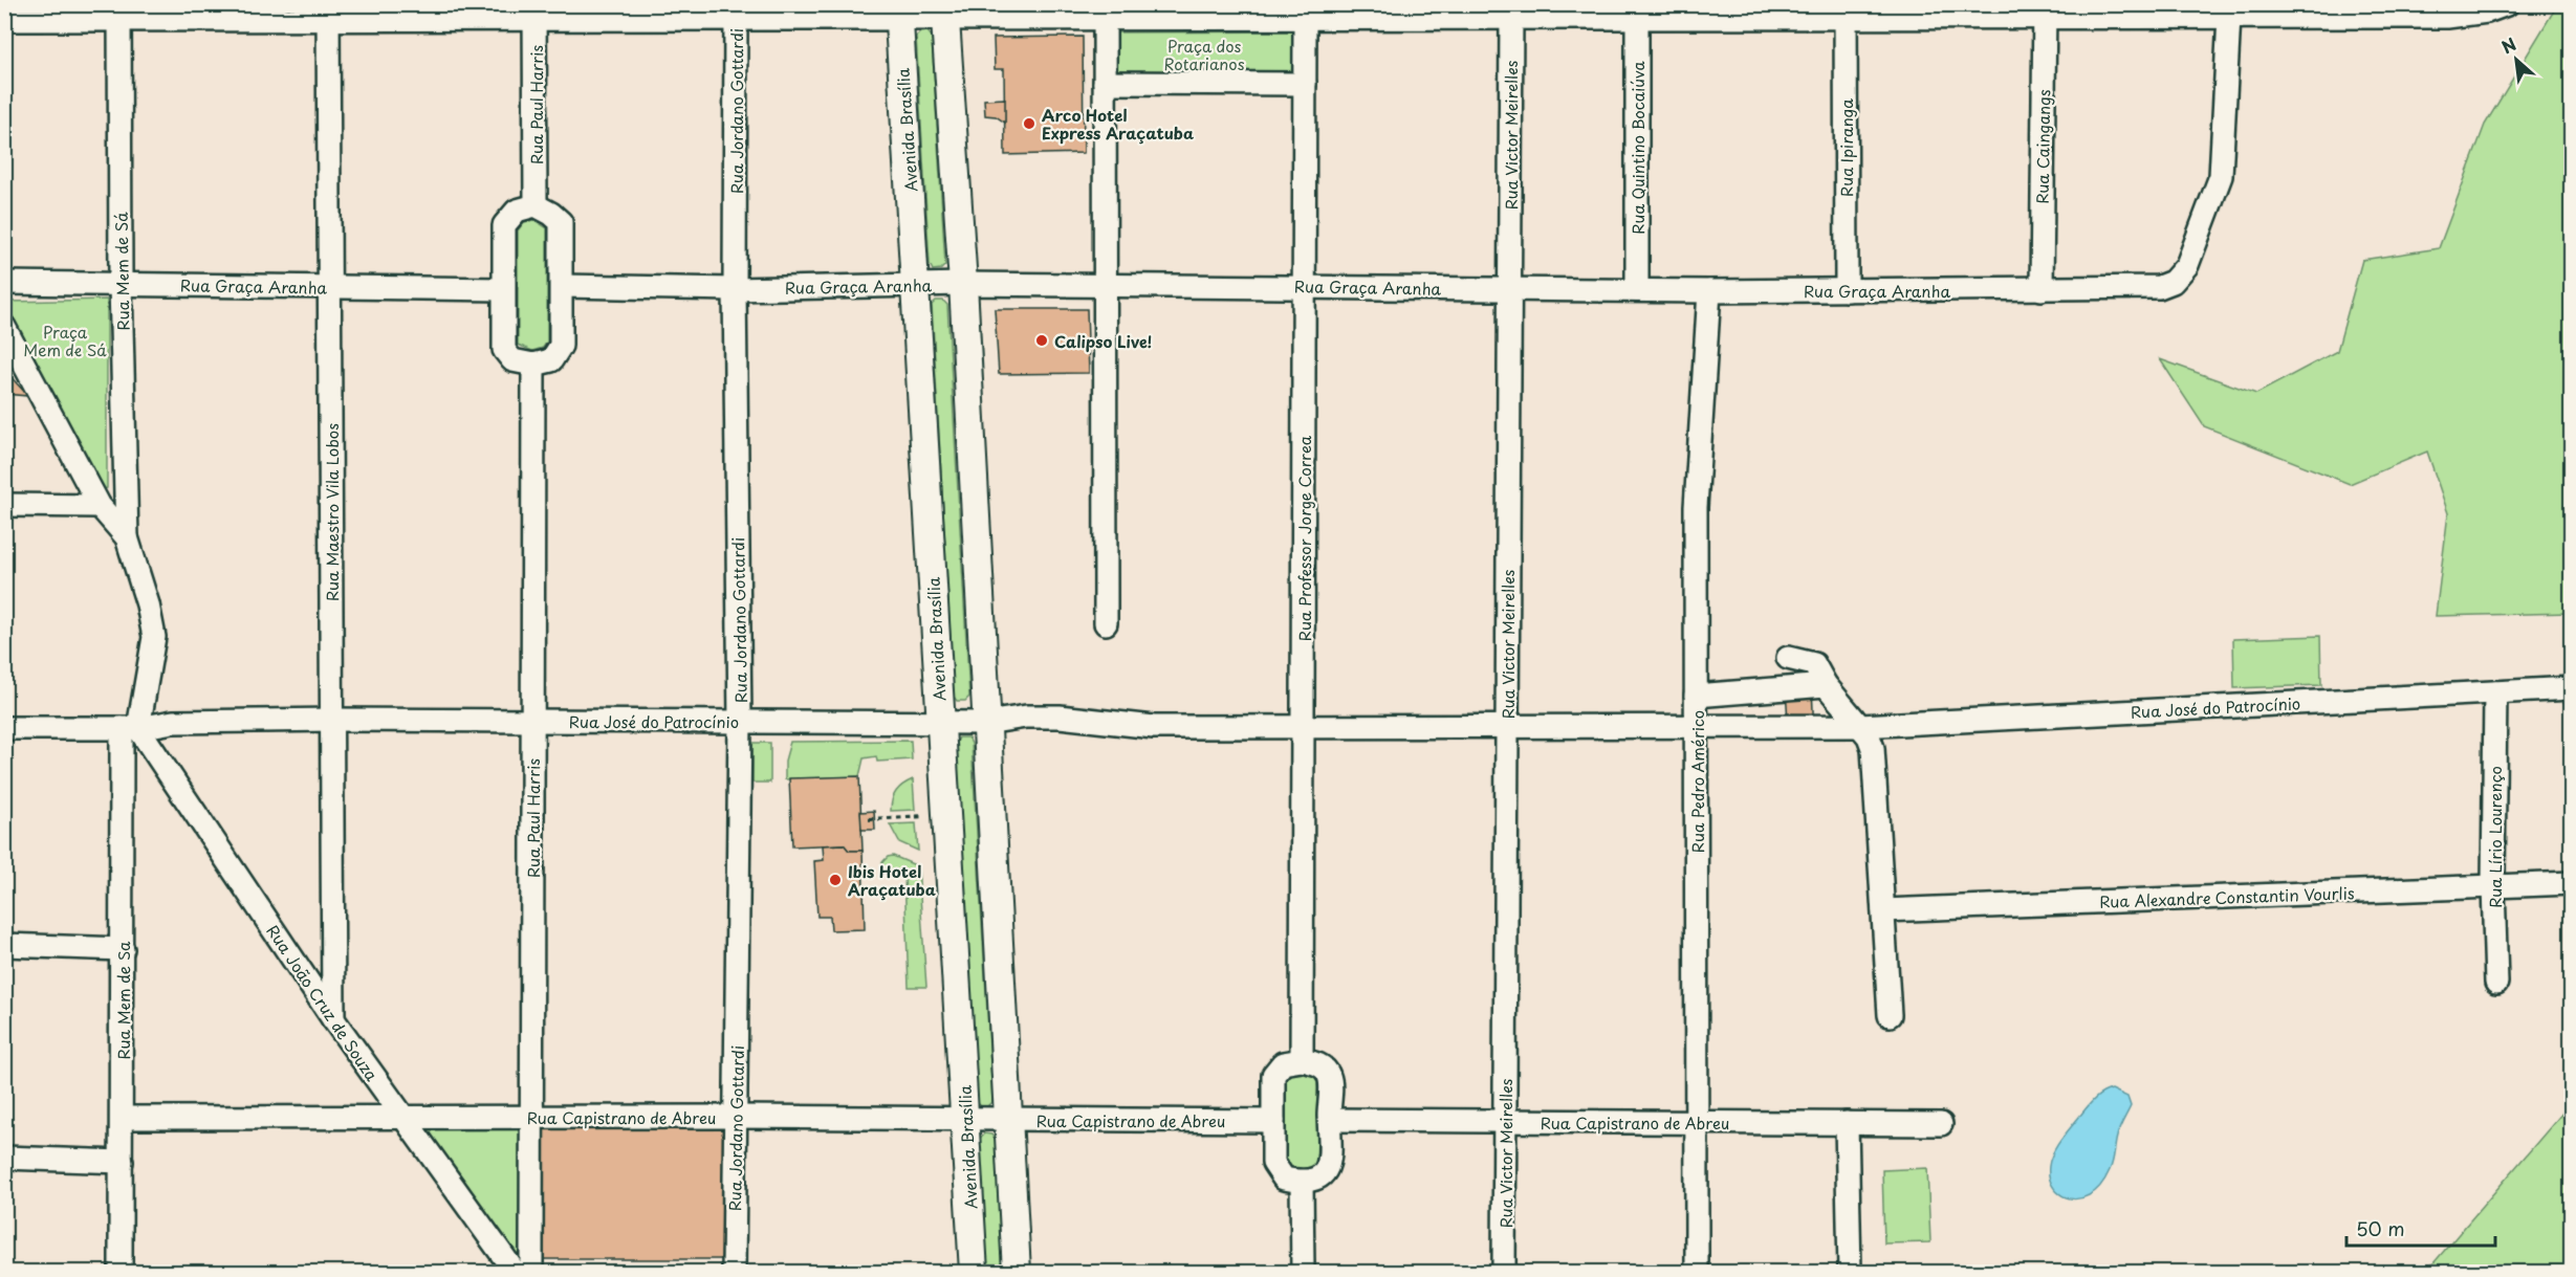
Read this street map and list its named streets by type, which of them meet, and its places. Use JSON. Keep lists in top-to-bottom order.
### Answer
{
  "streets": {
    "main road": ["Avenida Brasília"],
    "street": [
      "Rua Paul Harris",
      "Rua Jordano Gottardi",
      "Rua Victor Meirelles",
      "Rua Caingangs",
      "Rua Quintino Bocaiúva",
      "Rua Ipiranga",
      "Rua Mem de Sá",
      "Rua Graça Aranha",
      "Rua Maestro Vila Lobos",
      "Rua Professor Jorge Correa",
      "Rua José do Patrocínio",
      "Rua Pedro Américo",
      "Rua Lírio Lourenço",
      "Rua Alexandre Constantin Vourlis",
      "Rua Mem de Sa",
      "Rua João Cruz de Souza",
      "Rua Capistrano de Abreu"
    ]
  },
  "crossings": [
    ["Rua Paul Harris", "Rua José do Patrocínio"],
    ["Rua Paul Harris", "Rua Capistrano de Abreu"],
    ["Rua Jordano Gottardi", "Rua Graça Aranha"],
    ["Rua Jordano Gottardi", "Rua José do Patrocínio"],
    ["Rua Jordano Gottardi", "Rua Capistrano de Abreu"],
    ["Avenida Brasília", "Rua Graça Aranha"],
    ["Avenida Brasília", "Rua José do Patrocínio"],
    ["Avenida Brasília", "Rua Capistrano de Abreu"],
    ["Rua Victor Meirelles", "Rua Graça Aranha"],
    ["Rua Victor Meirelles", "Rua José do Patrocínio"],
    ["Rua Victor Meirelles", "Rua Capistrano de Abreu"],
    ["Rua Caingangs", "Rua Graça Aranha"],
    ["Rua Quintino Bocaiúva", "Rua Graça Aranha"],
    ["Rua Ipiranga", "Rua Graça Aranha"],
    ["Rua Mem de Sá", "Rua Graça Aranha"],
    ["Rua Mem de Sá", "Rua Mem de Sa"],
    ["Rua Graça Aranha", "Rua Maestro Vila Lobos"],
    ["Rua Graça Aranha", "Rua Professor Jorge Correa"],
    ["Rua Graça Aranha", "Rua Pedro Américo"],
    ["Rua Maestro Vila Lobos", "Rua José do Patrocínio"],
    ["Rua Maestro Vila Lobos", "Rua João Cruz de Souza"],
    ["Rua Professor Jorge Correa", "Rua José do Patrocínio"],
    ["Rua José do Patrocínio", "Rua Pedro Américo"],
    ["Rua José do Patrocínio", "Rua Lírio Lourenço"],
    ["Rua José do Patrocínio", "Rua Mem de Sa"],
    ["Rua José do Patrocínio", "Rua João Cruz de Souza"],
    ["Rua Pedro Américo", "Rua Capistrano de Abreu"],
    ["Rua Lírio Lourenço", "Rua Alexandre Constantin Vourlis"],
    ["Rua Mem de Sa", "Rua João Cruz de Souza"],
    ["Rua Mem de Sa", "Rua Capistrano de Abreu"],
    ["Rua João Cruz de Souza", "Rua Capistrano de Abreu"]
  ],
  "parks": ["Praça dos Rotarianos", "Praça Mem de Sá"],
  "places": ["Arco Hotel Express Araçatuba", "Calipso Live!", "Ibis Hotel Araçatuba"],
  "scale_bar": "50 m",
  "north": "top left"
}
